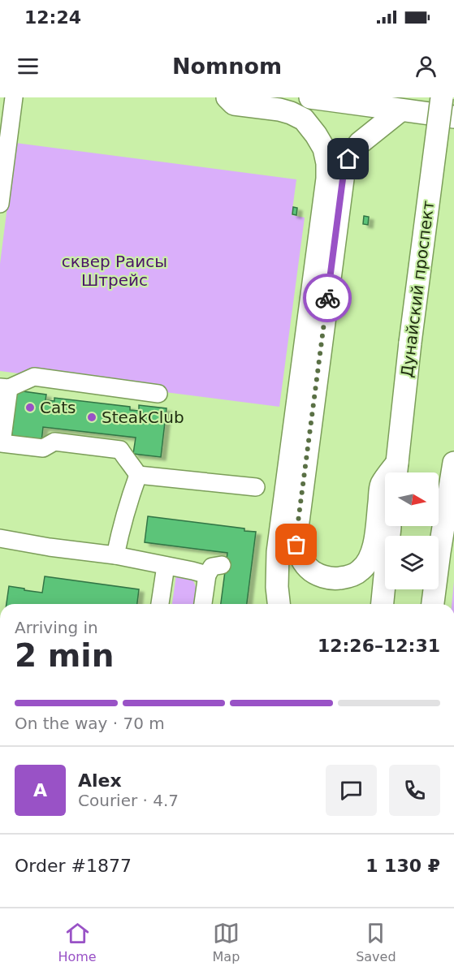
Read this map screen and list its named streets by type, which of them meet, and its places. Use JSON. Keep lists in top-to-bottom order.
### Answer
{
  "streets": {
    "main road": ["Дунайский проспект"]
  },
  "parks": ["сквер Раисы Штрейс"],
  "places": ["Cats", "SteakClub"],
  "north": "right",
  "page": {
    "status": "12:24",
    "header": "Nomnom",
    "heading": ["2 min", "Arriving in", "12:26–12:31"],
    "panel": [
      "Alex",
      "Courier · 4.7",
      "Order #1877",
      "1 130 ₽"
    ],
    "bar": "On the way · 70 m",
    "round": "A",
    "tabs": ["Home", "Map", "Saved"]
  }
}
